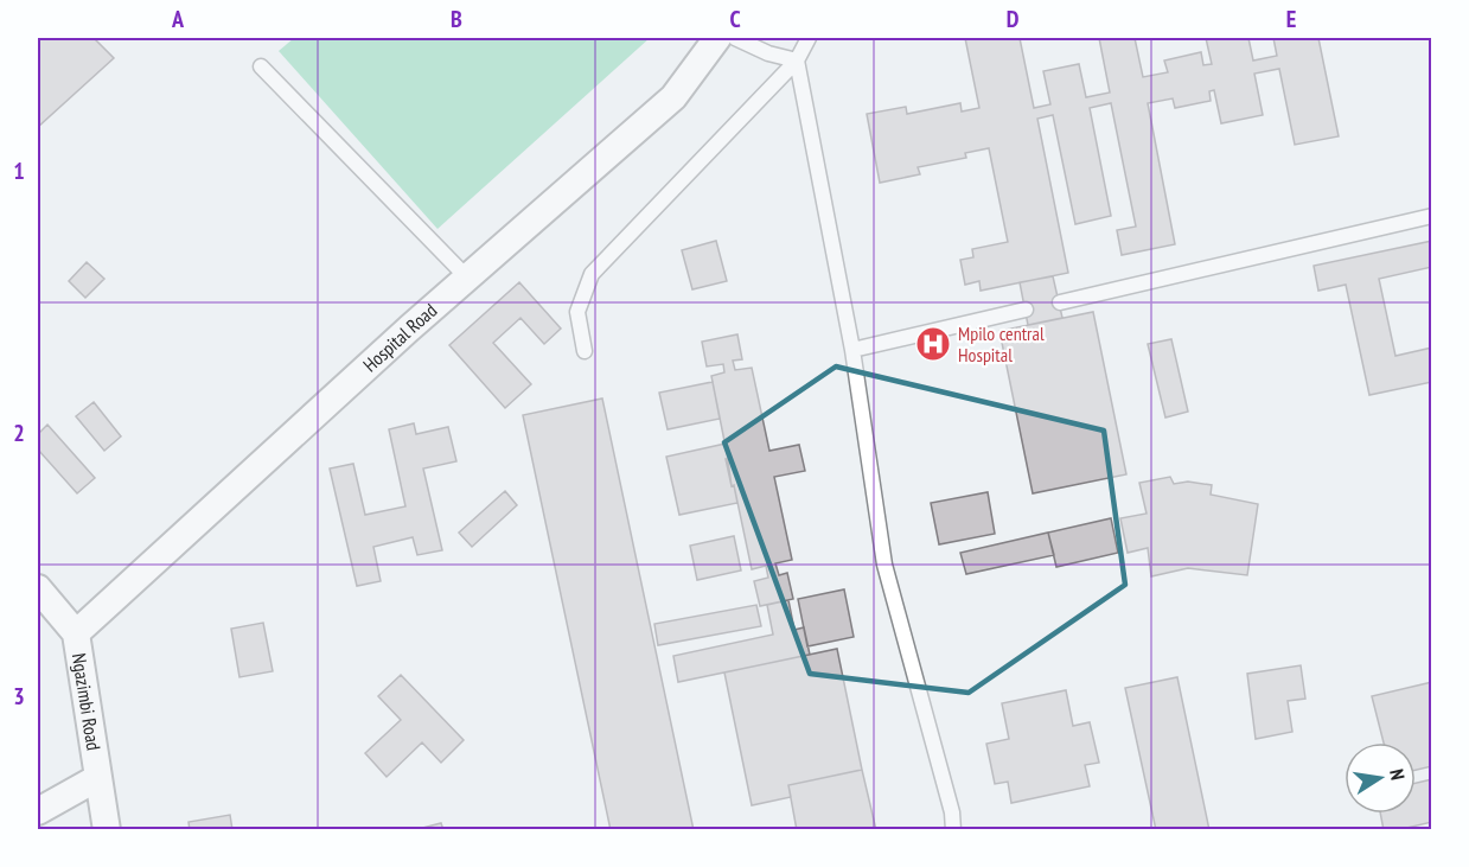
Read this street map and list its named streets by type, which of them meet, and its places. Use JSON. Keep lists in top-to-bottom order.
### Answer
{
  "streets": {
    "street": ["Hospital Road", "Ngazimbi Road"]
  },
  "crossings": [
    ["Hospital Road", "Ngazimbi Road"]
  ],
  "places": {
    "hospital": ["Mpilo central Hospital"]
  },
  "north": "right",
  "grid": {
    "columns": [
      "A",
      "B",
      "C",
      "D",
      "E"
    ],
    "rows": ["1", "2", "3"]
  }
}
